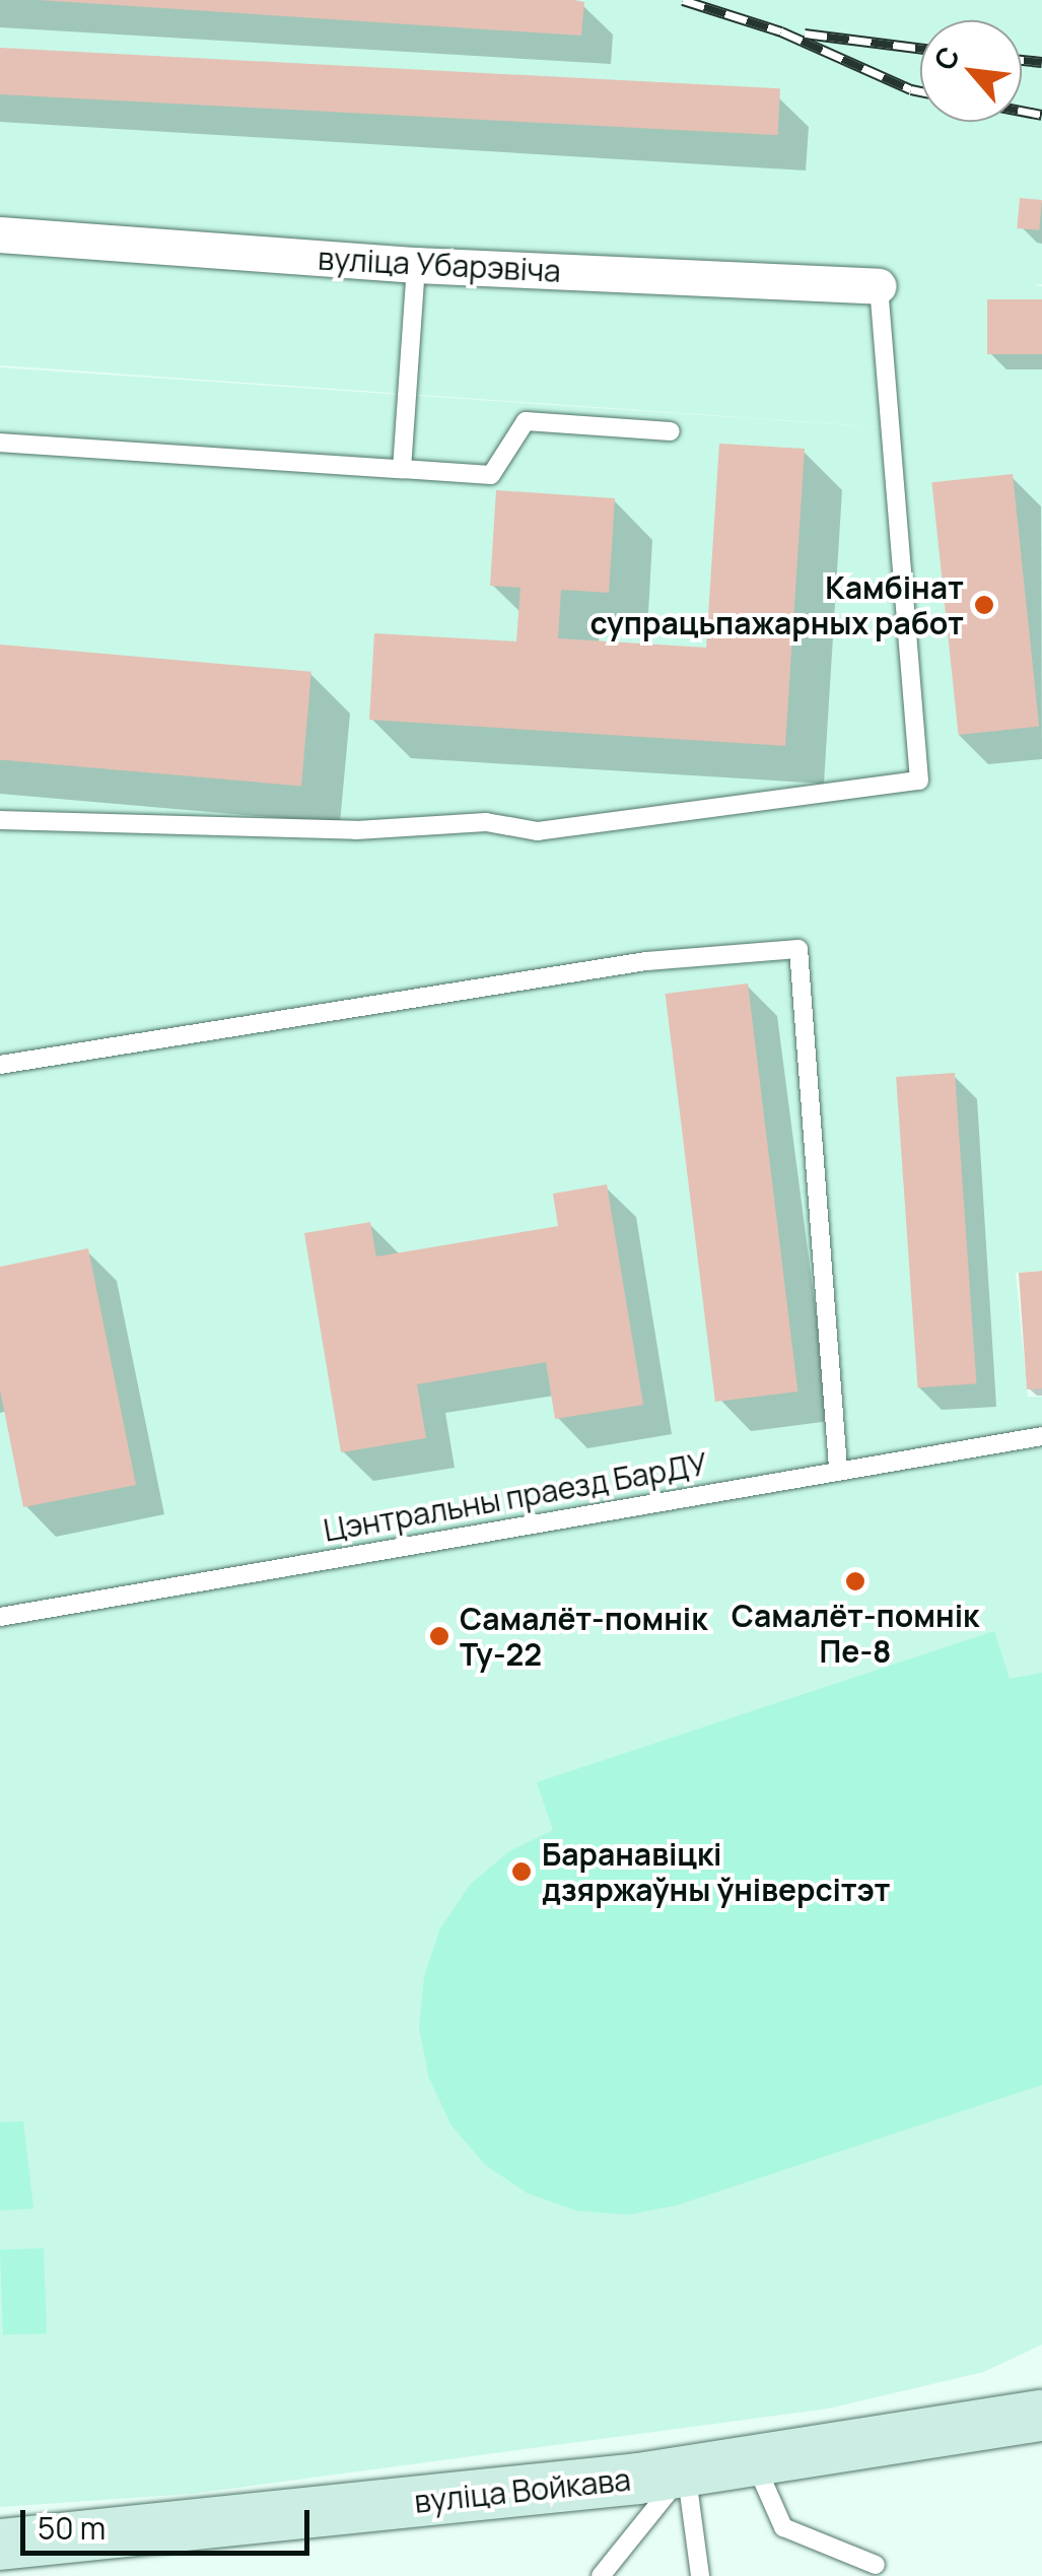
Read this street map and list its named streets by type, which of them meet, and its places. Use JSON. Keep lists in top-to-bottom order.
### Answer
{
  "streets": {
    "main road": ["вуліца Войкава"],
    "street": ["вуліца Убарэвіча"],
    "lane": ["Цэнтральны праезд БарДУ"]
  },
  "places": [
    "Камбінат супрацьпажарных работ",
    "Самалёт-помнік Пе-8",
    "Самалёт-помнік Ту-22",
    "Баранавіцкі дзяржаўны ўніверсітэт"
  ],
  "scale_bar": "50 m",
  "north": "top left"
}
